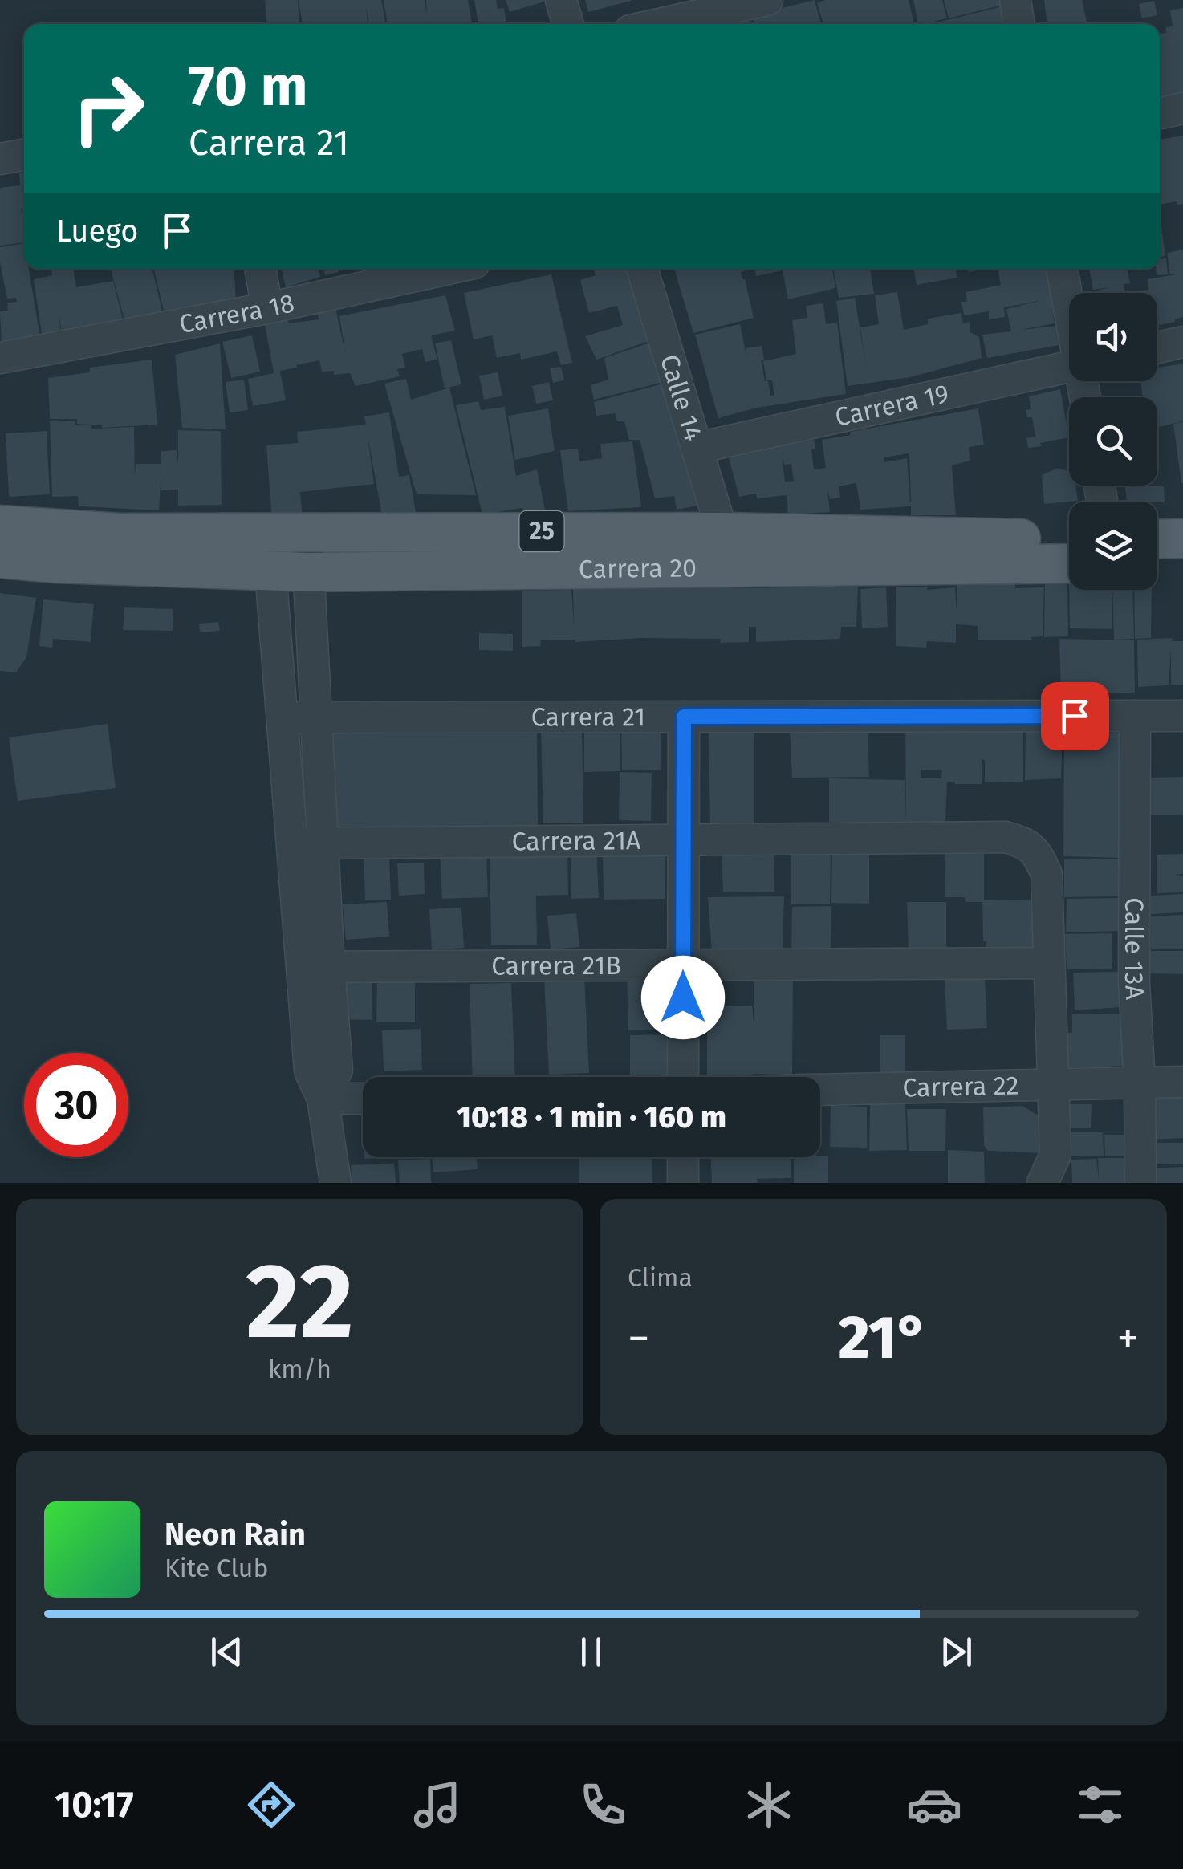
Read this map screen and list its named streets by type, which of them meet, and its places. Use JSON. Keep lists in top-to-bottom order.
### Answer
{
  "streets": {
    "main road": ["25", "Carrera 20"],
    "street": [
      "Carrera 18",
      "Calle 14",
      "Carrera 19",
      "Carrera 21",
      "Carrera 21A",
      "Calle 13A",
      "Carrera 21B",
      "Carrera 22"
    ]
  },
  "crossings": [
    ["Calle 14", "Carrera 19"],
    ["Calle 14", "Carrera 20"],
    ["Carrera 21", "Calle 13A"],
    ["Carrera 21A", "Carrera 21B"],
    ["Calle 13A", "Carrera 22"]
  ],
  "page": {
    "turn": ["70 m", "Carrera 21"],
    "then": "Luego",
    "limit": "30",
    "trip": "10:18 · 1 min · 160 m",
    "tile": [
      ["22", "km/h"],
      "Clima"
    ],
    "heat": ["−", "21°", "+"],
    "song": ["Neon Rain", "Kite Club"],
    "tabs": "10:17"
  }
}
